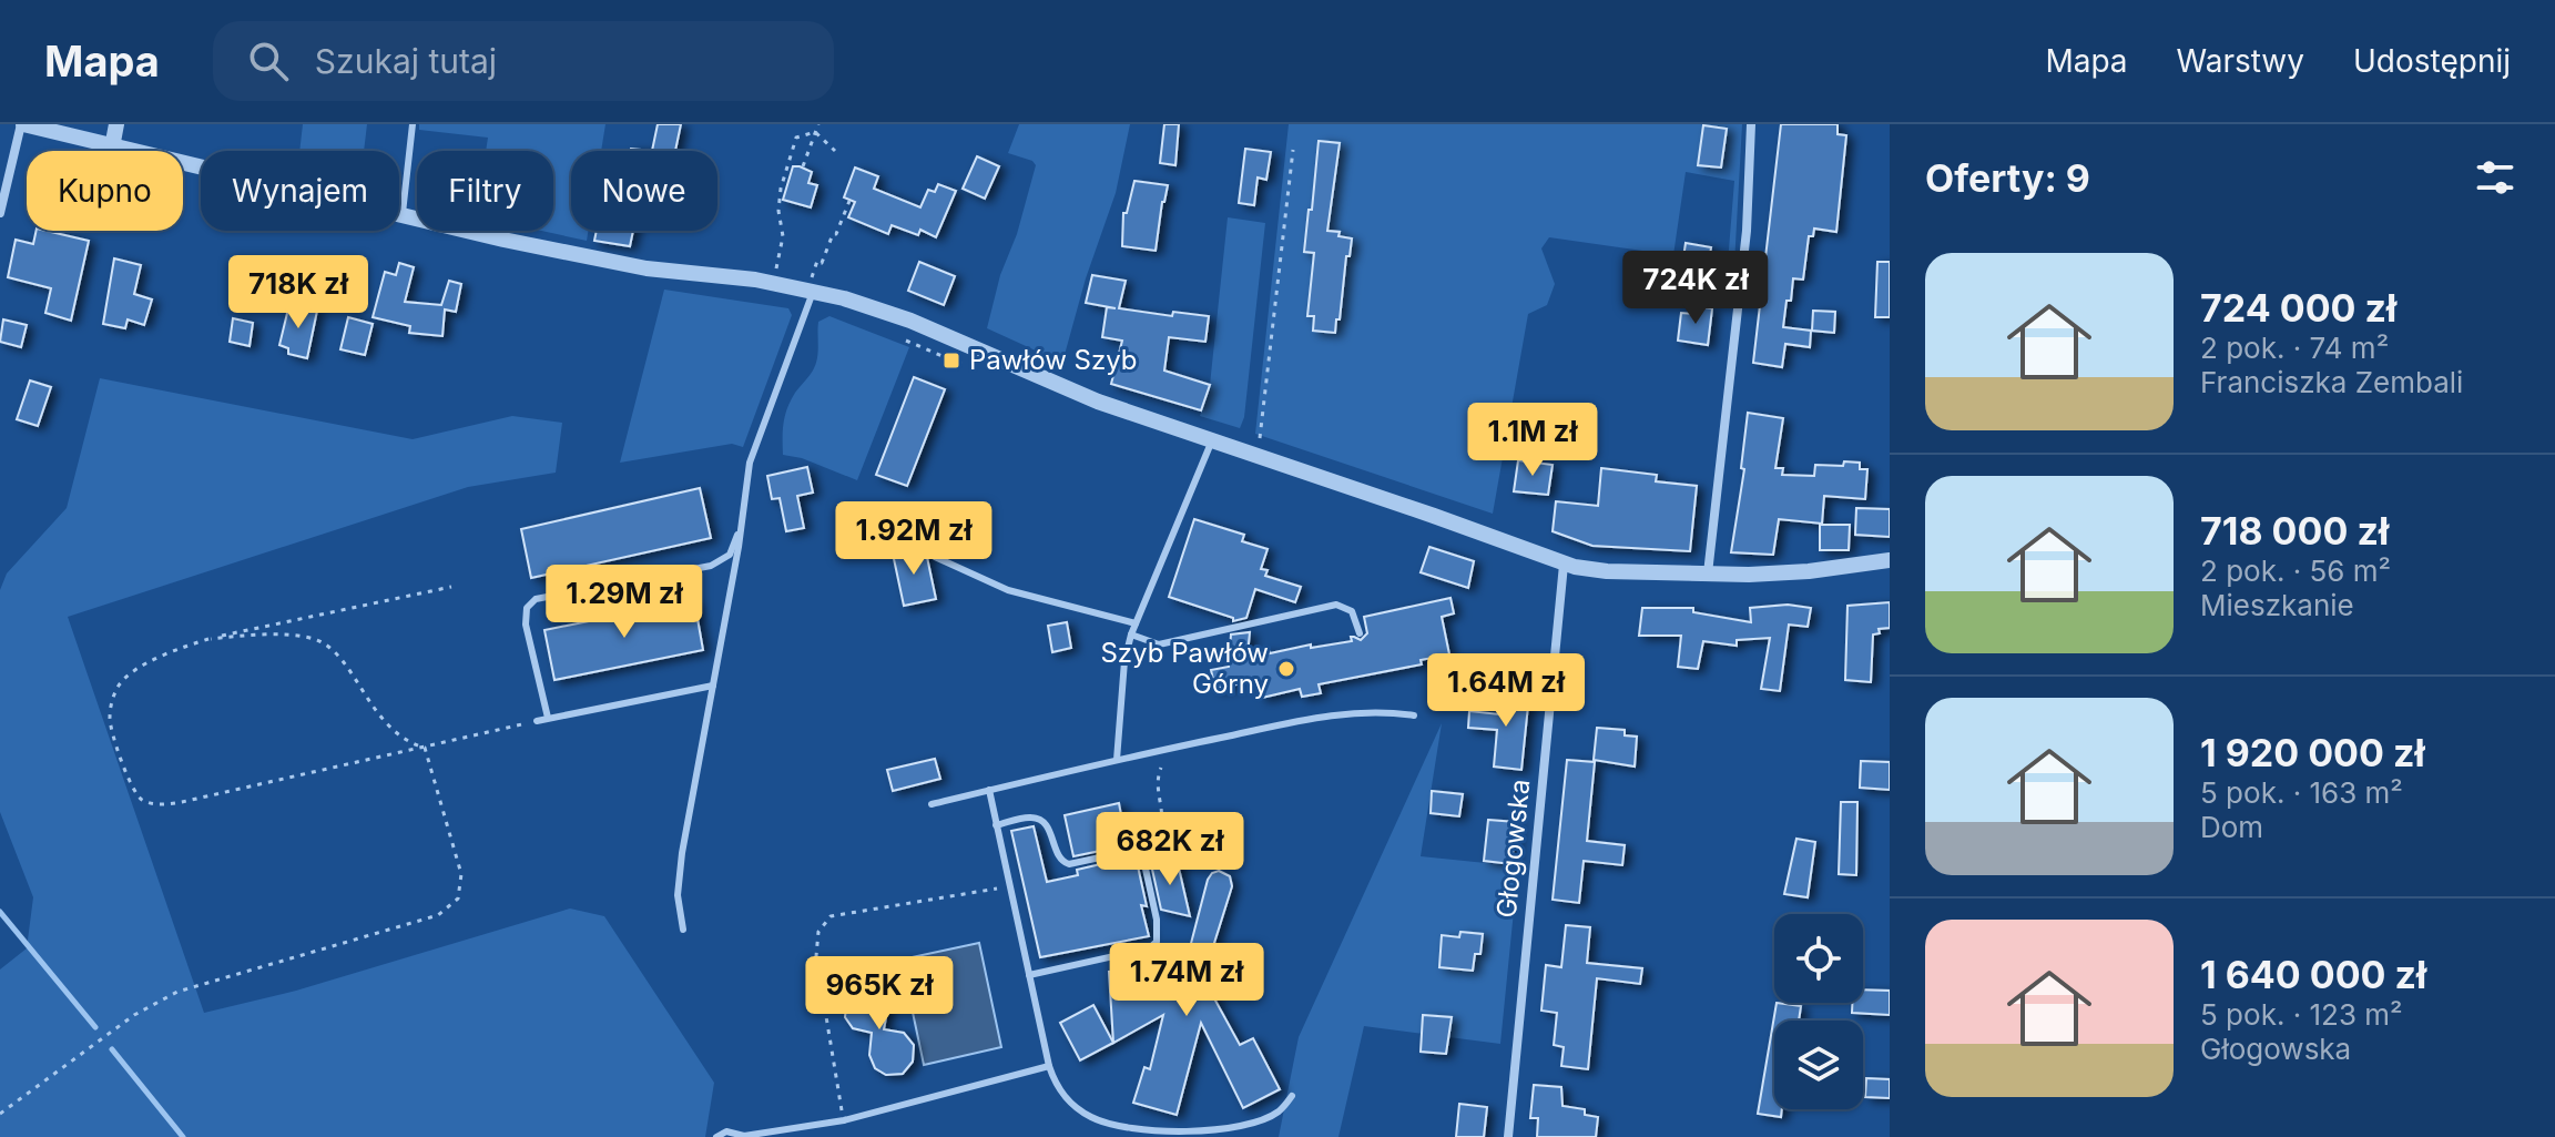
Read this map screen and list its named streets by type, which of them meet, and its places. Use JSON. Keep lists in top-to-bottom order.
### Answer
{
  "streets": {
    "street": ["Głogowska"]
  },
  "places": {
    "transit": ["Pawłów Szyb"],
    "other": ["Szyb Pawłów Górny"]
  },
  "page": {
    "header": "Mapa",
    "search": "Szukaj tutaj",
    "nav": ["Mapa", "Warstwy", "Udostępnij"],
    "heading": "Oferty: 9",
    "chip": [
      "Kupno",
      "Wynajem",
      "Filtry",
      "Nowe"
    ],
    "list": [
      {
        "name": "724 000 zł",
        "note": "2 pok. · 74 m² · Franciszka Zembali"
      },
      {
        "name": "718 000 zł",
        "note": "2 pok. · 56 m² · Mieszkanie"
      },
      {
        "name": "1 920 000 zł",
        "note": "5 pok. · 163 m² · Dom"
      },
      {
        "name": "1 640 000 zł",
        "note": "5 pok. · 123 m² · Głogowska"
      }
    ],
    "price": [
      "724K zł",
      "718K zł",
      "1.1M zł",
      "1.92M zł",
      "1.29M zł",
      "1.64M zł",
      "682K zł",
      "1.74M zł",
      "965K zł"
    ]
  }
}
